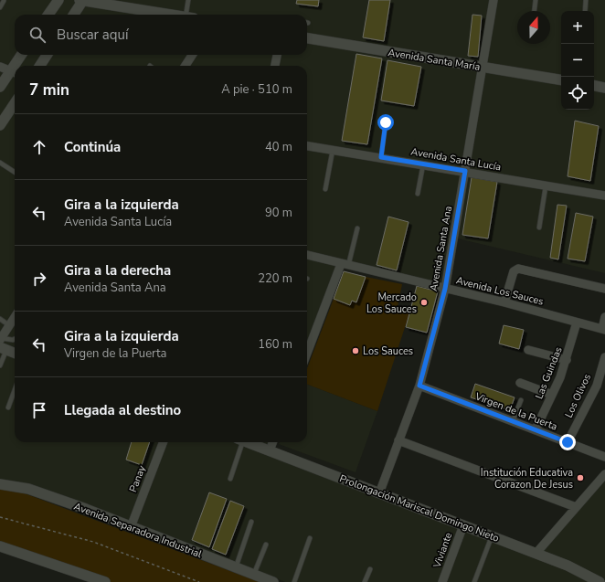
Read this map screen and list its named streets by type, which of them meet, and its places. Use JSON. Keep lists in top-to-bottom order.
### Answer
{
  "streets": {
    "street": [
      "Avenida Santa María",
      "Avenida Santa Lucía",
      "Avenida Santa Ana",
      "Avenida Los Sauces",
      "Las Guindas",
      "Los Olivos",
      "Virgen de la Puerta",
      "Panay",
      "Prolongación Mariscal Domingo Nieto",
      "Avenida Separadora Industrial",
      "Viviante"
    ]
  },
  "crossings": [
    ["Avenida Santa María", "Avenida Santa Ana"],
    ["Avenida Santa Lucía", "Avenida Santa Ana"],
    ["Avenida Santa Ana", "Avenida Los Sauces"],
    ["Avenida Santa Ana", "Virgen de la Puerta"],
    ["Avenida Santa Ana", "Prolongación Mariscal Domingo Nieto"],
    ["Avenida Los Sauces", "Las Guindas"],
    ["Las Guindas", "Virgen de la Puerta"],
    ["Los Olivos", "Virgen de la Puerta"],
    ["Panay", "Avenida Separadora Industrial"],
    ["Prolongación Mariscal Domingo Nieto", "Viviante"]
  ],
  "places": ["Mercado Los Sauces", "Los Sauces", "Institución Educativa Corazon De Jesus"],
  "north": "top",
  "page": {
    "map_buttons": ["+", "−"],
    "search": "Buscar aquí",
    "heading": ["7 min", "A pie · 510 m"],
    "list": [
      ["Continúa", "40 m"],
      ["Gira a la izquierda", "Avenida Santa Lucía", "90 m"],
      ["Gira a la derecha", "Avenida Santa Ana", "220 m"],
      ["Gira a la izquierda", "Virgen de la Puerta", "160 m"],
      "Llegada al destino"
    ]
  }
}
